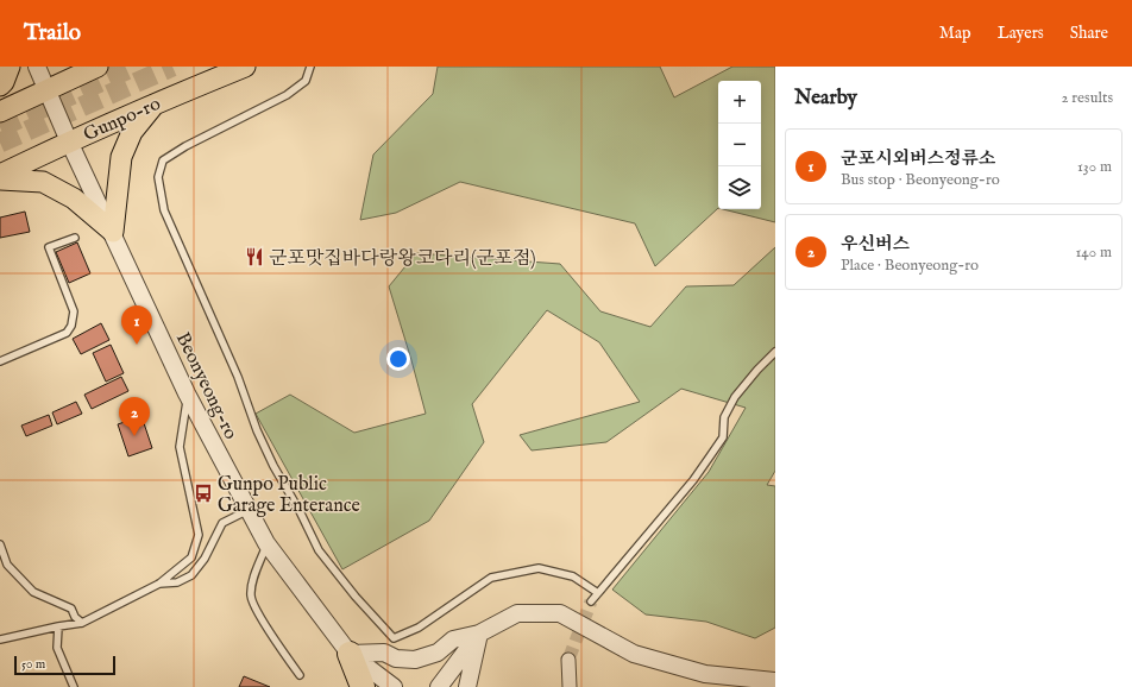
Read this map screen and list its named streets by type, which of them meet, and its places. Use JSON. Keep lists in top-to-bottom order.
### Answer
{
  "streets": {
    "main road": ["Gunpo-ro"],
    "street": ["Beonyeong-ro"]
  },
  "crossings": [
    ["Gunpo-ro", "Beonyeong-ro"]
  ],
  "places": {
    "restaurant": ["군포맛집바다랑왕코다리(군포점)"],
    "bus stop": ["Gunpo Public Garage Enterance"]
  },
  "scale_bar": "50 m",
  "page": {
    "header": "Trailo",
    "nav": ["Map", "Layers", "Share"],
    "heading": ["Nearby", "2 results"],
    "map_buttons": ["+", "−"],
    "list": [
      {
        "mark": "1",
        "name": "군포시외버스정류소",
        "note": "Bus stop · Beonyeong-ro",
        "value": "130 m"
      },
      {
        "mark": "2",
        "name": "우신버스",
        "note": "Place · Beonyeong-ro",
        "value": "140 m"
      }
    ],
    "pins": ["1", "2"],
    "scale": "50 m"
  }
}
